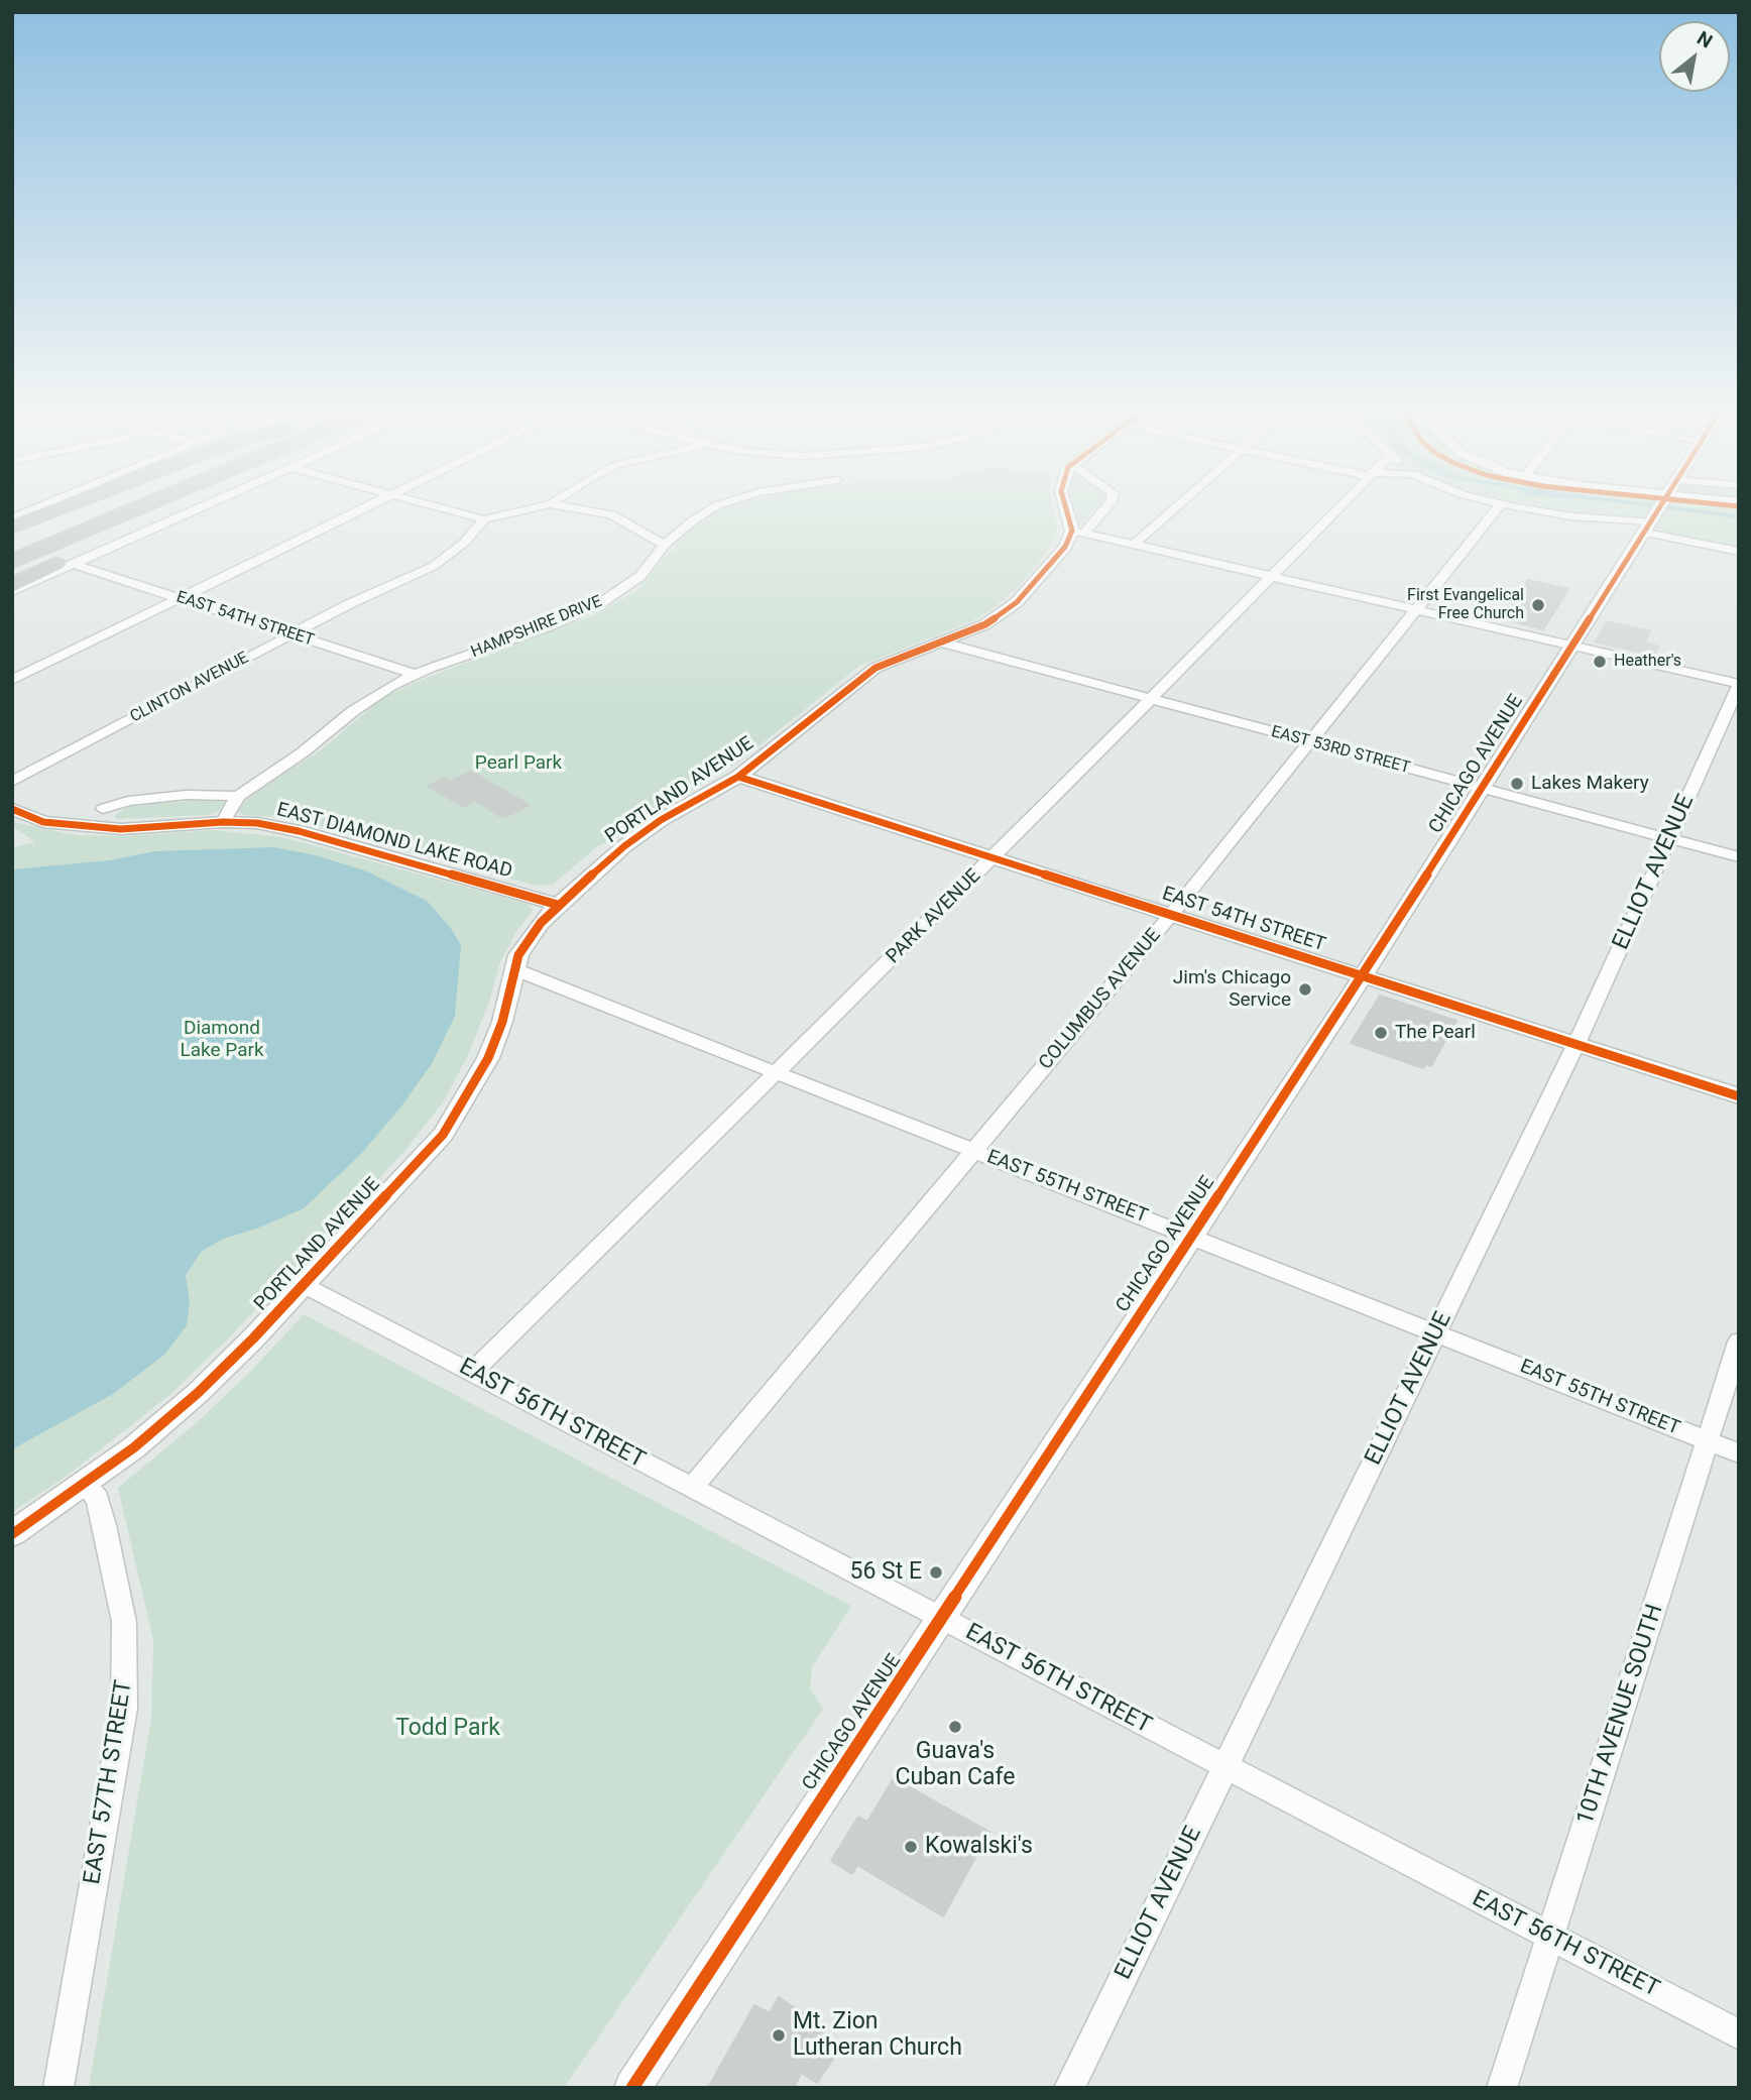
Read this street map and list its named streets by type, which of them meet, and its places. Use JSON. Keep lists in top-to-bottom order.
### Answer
{
  "streets": {
    "street": [
      "EAST 54TH STREET",
      "HAMPSHIRE DRIVE",
      "CLINTON AVENUE",
      "EAST 53RD STREET",
      "CHICAGO AVENUE",
      "PORTLAND AVENUE",
      "EAST DIAMOND LAKE ROAD",
      "ELLIOT AVENUE",
      "PARK AVENUE",
      "COLUMBUS AVENUE",
      "EAST 55TH STREET",
      "EAST 56TH STREET",
      "10TH AVENUE SOUTH",
      "EAST 57TH STREET"
    ]
  },
  "crossings": [
    ["EAST 54TH STREET", "HAMPSHIRE DRIVE"],
    ["EAST 54TH STREET", "CLINTON AVENUE"],
    ["EAST 54TH STREET", "CHICAGO AVENUE"],
    ["EAST 54TH STREET", "PORTLAND AVENUE"],
    ["EAST 54TH STREET", "ELLIOT AVENUE"],
    ["EAST 54TH STREET", "PARK AVENUE"],
    ["EAST 54TH STREET", "COLUMBUS AVENUE"],
    ["HAMPSHIRE DRIVE", "EAST DIAMOND LAKE ROAD"],
    ["EAST 53RD STREET", "CHICAGO AVENUE"],
    ["EAST 53RD STREET", "PORTLAND AVENUE"],
    ["EAST 53RD STREET", "ELLIOT AVENUE"],
    ["EAST 53RD STREET", "PARK AVENUE"],
    ["EAST 53RD STREET", "COLUMBUS AVENUE"],
    ["CHICAGO AVENUE", "EAST 55TH STREET"],
    ["CHICAGO AVENUE", "EAST 56TH STREET"],
    ["PORTLAND AVENUE", "EAST DIAMOND LAKE ROAD"],
    ["PORTLAND AVENUE", "EAST 55TH STREET"],
    ["PORTLAND AVENUE", "EAST 56TH STREET"],
    ["PORTLAND AVENUE", "EAST 57TH STREET"],
    ["ELLIOT AVENUE", "EAST 55TH STREET"],
    ["ELLIOT AVENUE", "EAST 56TH STREET"],
    ["PARK AVENUE", "EAST 55TH STREET"],
    ["PARK AVENUE", "EAST 56TH STREET"],
    ["COLUMBUS AVENUE", "EAST 55TH STREET"],
    ["COLUMBUS AVENUE", "EAST 56TH STREET"],
    ["EAST 55TH STREET", "10TH AVENUE SOUTH"],
    ["EAST 56TH STREET", "10TH AVENUE SOUTH"]
  ],
  "parks": ["Pearl Park", "Diamond Lake Park", "Todd Park"],
  "places": [
    "First Evangelical Free Church",
    "Heather's",
    "Lakes Makery",
    "Jim's Chicago Service",
    "The Pearl",
    "56 St E",
    "Guava's Cuban Cafe",
    "Kowalski's",
    "Mt. Zion Lutheran Church"
  ],
  "north": "top right"
}
